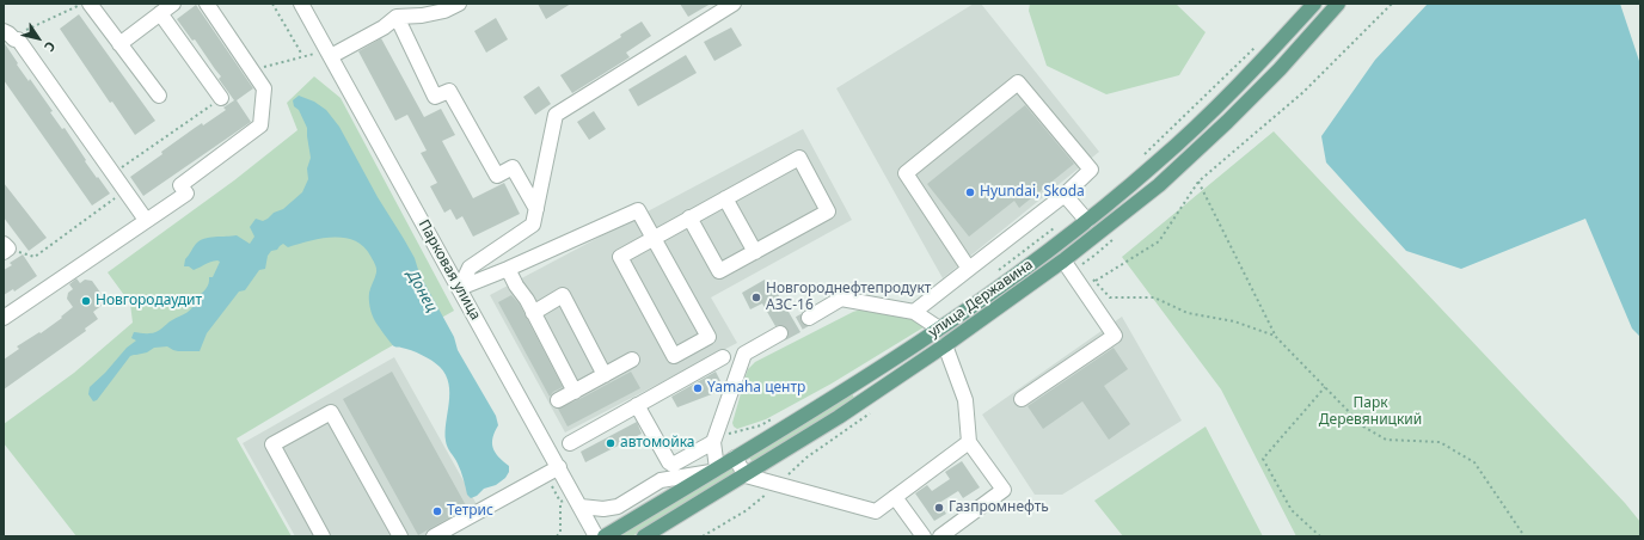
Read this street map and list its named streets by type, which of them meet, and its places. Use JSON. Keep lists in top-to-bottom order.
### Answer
{
  "streets": {
    "main road": ["улица Державина"],
    "street": ["Парковая улица"]
  },
  "water": ["Донец"],
  "parks": ["Парк Деревяницкий"],
  "places": [
    "Hyundai, Skoda",
    "Новгороднефтепродукт АЗС-16",
    "Новгородаудит",
    "Yamaha центр",
    "автомойка",
    "Газпромнефть",
    "Тетрис"
  ],
  "north": "bottom right"
}
